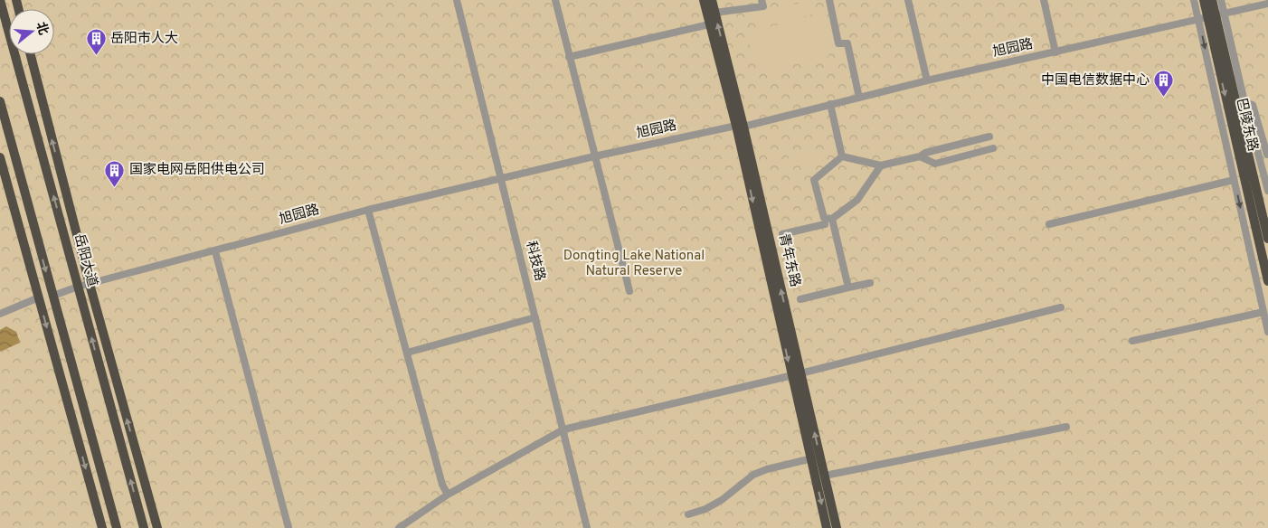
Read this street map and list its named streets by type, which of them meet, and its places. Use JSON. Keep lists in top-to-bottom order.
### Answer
{
  "streets": {
    "main road": ["巴陵东路", "岳阳大道", "青年东路"],
    "street": ["旭园路", "科技路"]
  },
  "crossings": [
    ["旭园路", "巴陵东路"],
    ["旭园路", "岳阳大道"],
    ["旭园路", "青年东路"],
    ["旭园路", "科技路"]
  ],
  "parks": ["Dongting Lake National Natural Reserve"],
  "places": {
    "building": ["岳阳市人大", "中国电信数据中心", "国家电网岳阳供电公司"]
  },
  "north": "right"
}
